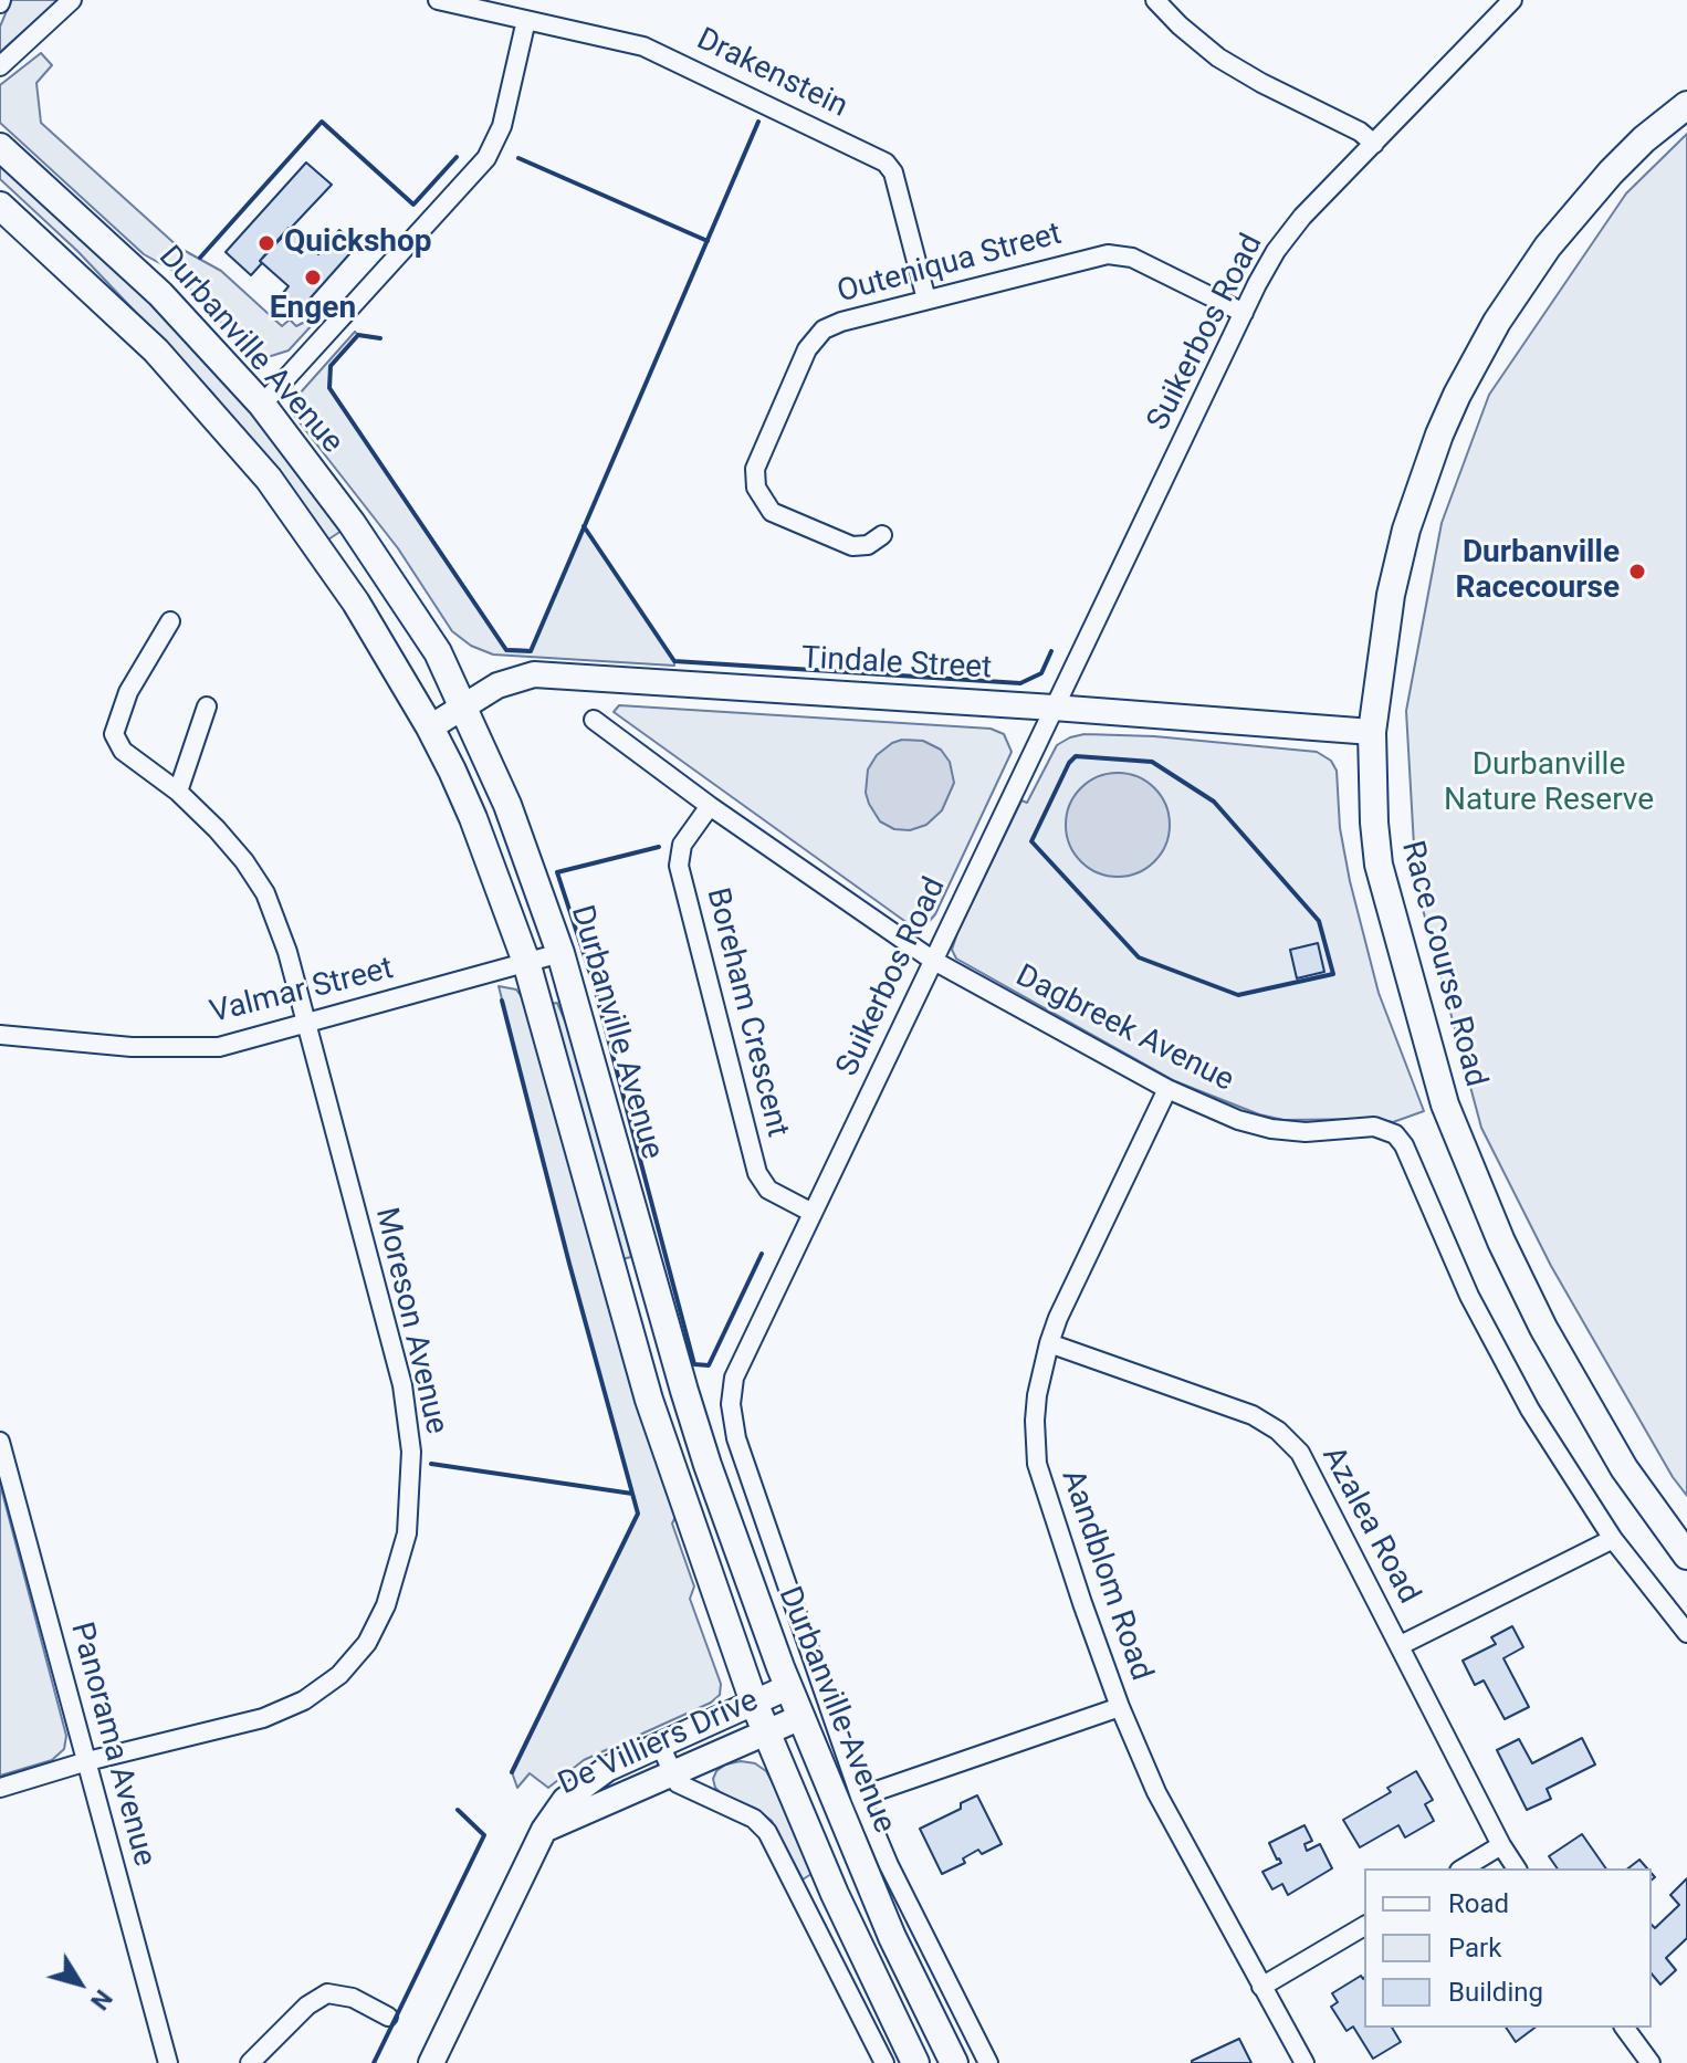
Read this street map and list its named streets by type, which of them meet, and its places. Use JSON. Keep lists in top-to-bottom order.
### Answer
{
  "streets": {
    "main road": [
      "Durbanville Avenue",
      "Tindale Street",
      "Race Course Road",
      "De Villiers Drive"
    ],
    "street": [
      "Drakenstein",
      "Outeniqua Street",
      "Suikerbos Road",
      "Valmar Street",
      "Boreham Crescent",
      "Dagbreek Avenue",
      "Moreson Avenue",
      "Azalea Road",
      "Aandblom Road",
      "Panorama Avenue"
    ]
  },
  "crossings": [
    ["Drakenstein", "Outeniqua Street"],
    ["Outeniqua Street", "Suikerbos Road"],
    ["Suikerbos Road", "Tindale Street"],
    ["Suikerbos Road", "Boreham Crescent"],
    ["Suikerbos Road", "Dagbreek Avenue"],
    ["Durbanville Avenue", "Tindale Street"],
    ["Durbanville Avenue", "Valmar Street"],
    ["Durbanville Avenue", "De Villiers Drive"],
    ["Tindale Street", "Race Course Road"],
    ["Valmar Street", "Moreson Avenue"],
    ["Boreham Crescent", "Dagbreek Avenue"],
    ["Dagbreek Avenue", "Aandblom Road"],
    ["Moreson Avenue", "Panorama Avenue"],
    ["Azalea Road", "Aandblom Road"]
  ],
  "parks": ["Durbanville Nature Reserve"],
  "places": ["Quickshop", "Engen", "Durbanville Racecourse"],
  "legend": ["Road", "Park", "Building"],
  "north": "bottom right"
}
